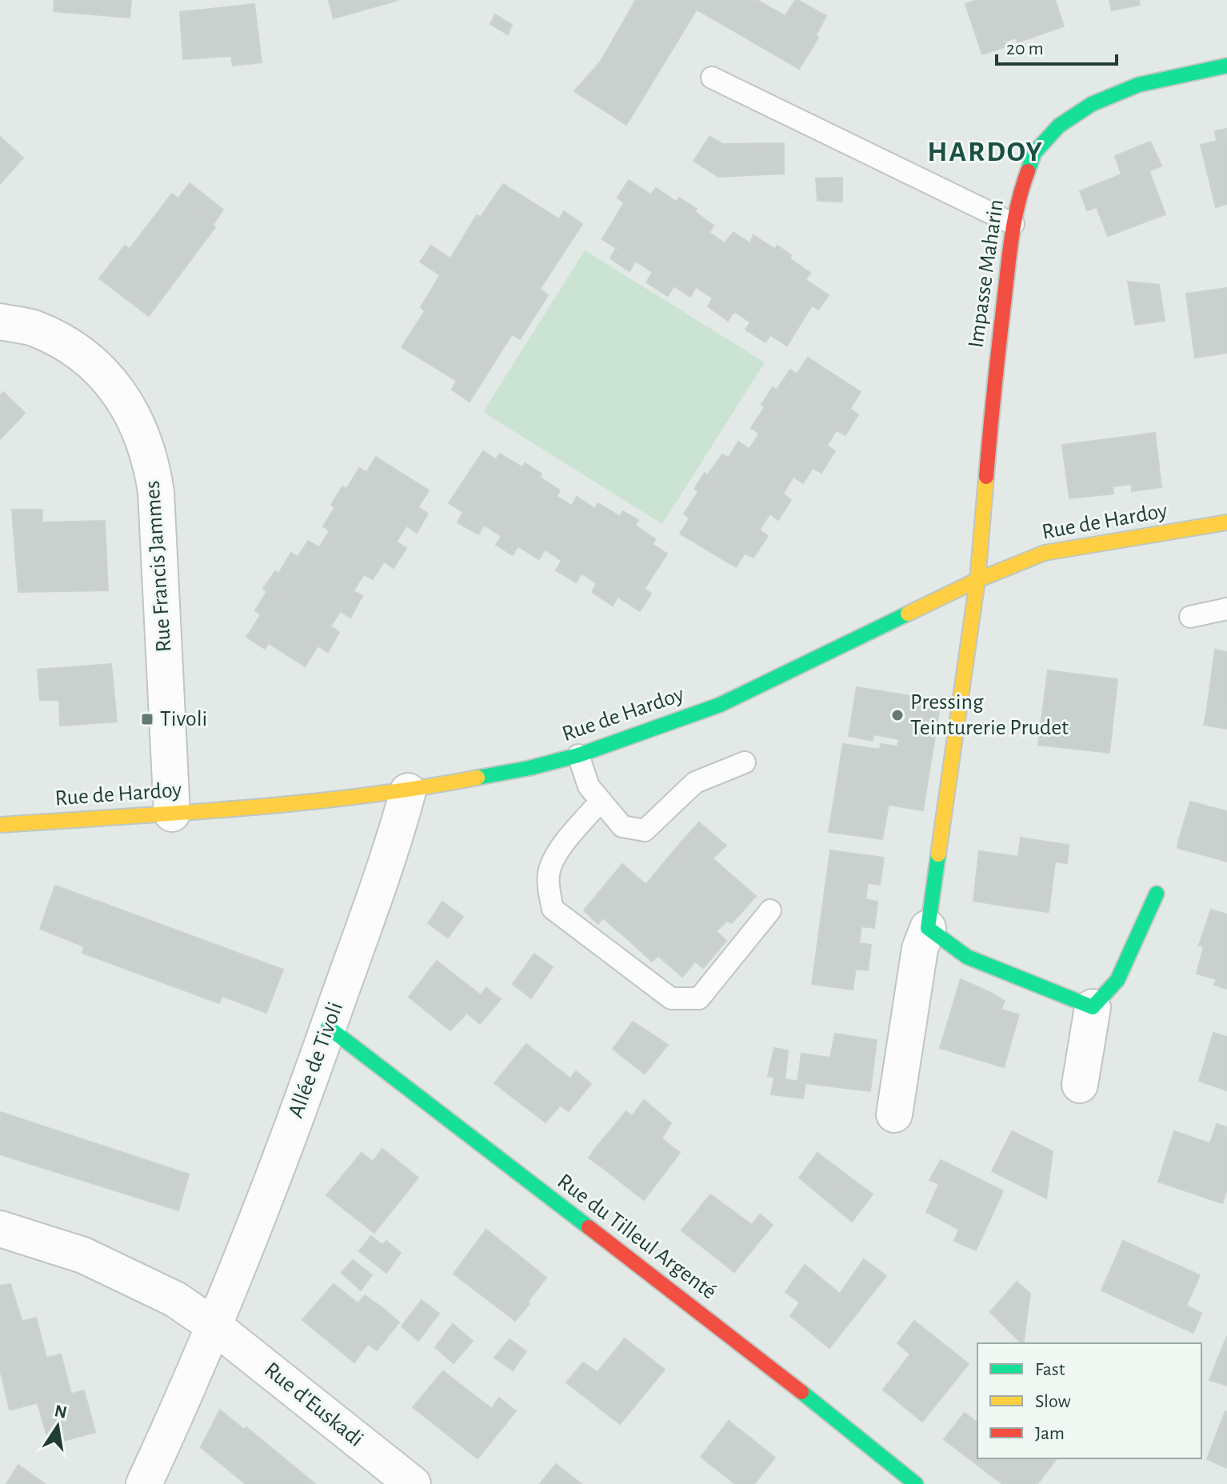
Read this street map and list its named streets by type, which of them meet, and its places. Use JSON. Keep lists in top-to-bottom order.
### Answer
{
  "streets": {
    "street": [
      "Impasse Maharin",
      "Rue de Hardoy",
      "Rue Francis Jammes",
      "Allée de Tivoli",
      "Rue du Tilleul Argenté",
      "Rue d'Euskadi"
    ]
  },
  "crossings": [
    ["Impasse Maharin", "Rue de Hardoy"],
    ["Rue de Hardoy", "Rue Francis Jammes"],
    ["Rue de Hardoy", "Allée de Tivoli"],
    ["Allée de Tivoli", "Rue du Tilleul Argenté"],
    ["Allée de Tivoli", "Rue d'Euskadi"]
  ],
  "districts": ["HARDOY"],
  "places": {
    "other": ["Pressing Teinturerie Prudet"],
    "transit": ["Tivoli"]
  },
  "legend": ["Fast", "Slow", "Jam"],
  "scale_bar": "20 m",
  "north": "top"
}
